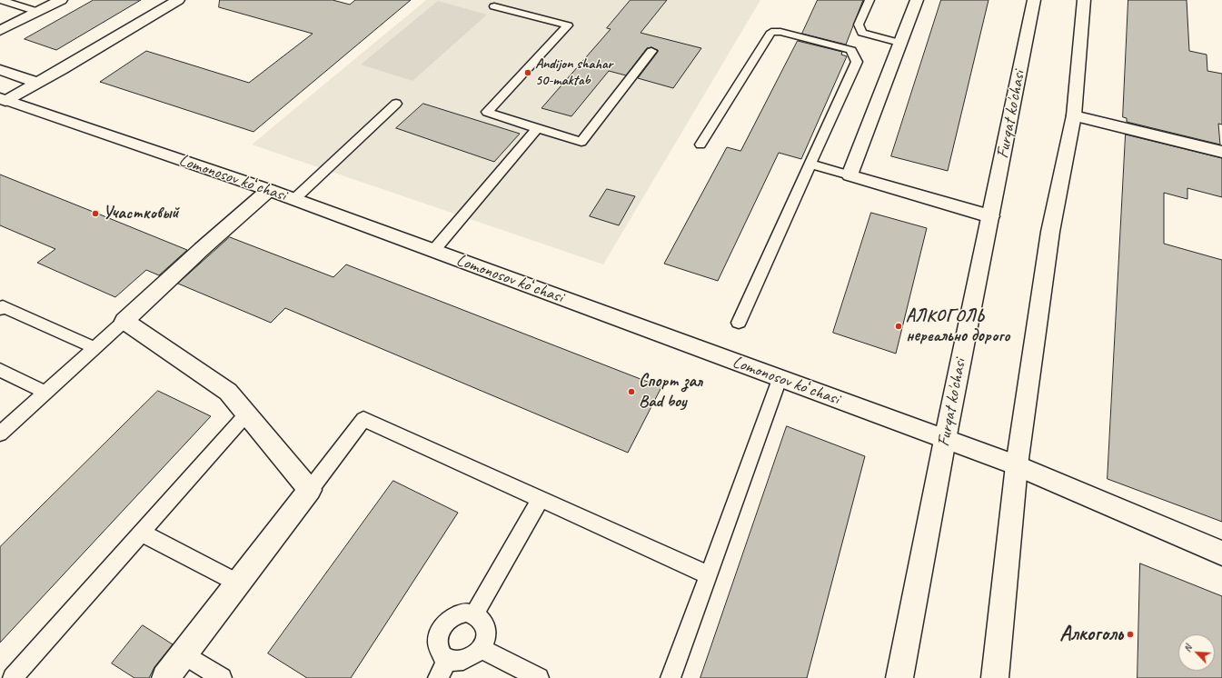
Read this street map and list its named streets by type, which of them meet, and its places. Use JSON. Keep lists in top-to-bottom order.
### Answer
{
  "streets": {
    "street": ["Furqat ko'chasi", "Lomonosov koʻchasi"]
  },
  "crossings": [
    ["Furqat ko'chasi", "Lomonosov koʻchasi"]
  ],
  "places": [
    "Andijon shahar 50-maktab",
    "Участковый",
    "АЛКОГОЛЬ нереально дорого",
    "Спорт зал Bad boy",
    "Алкоголь"
  ],
  "north": "top left"
}
